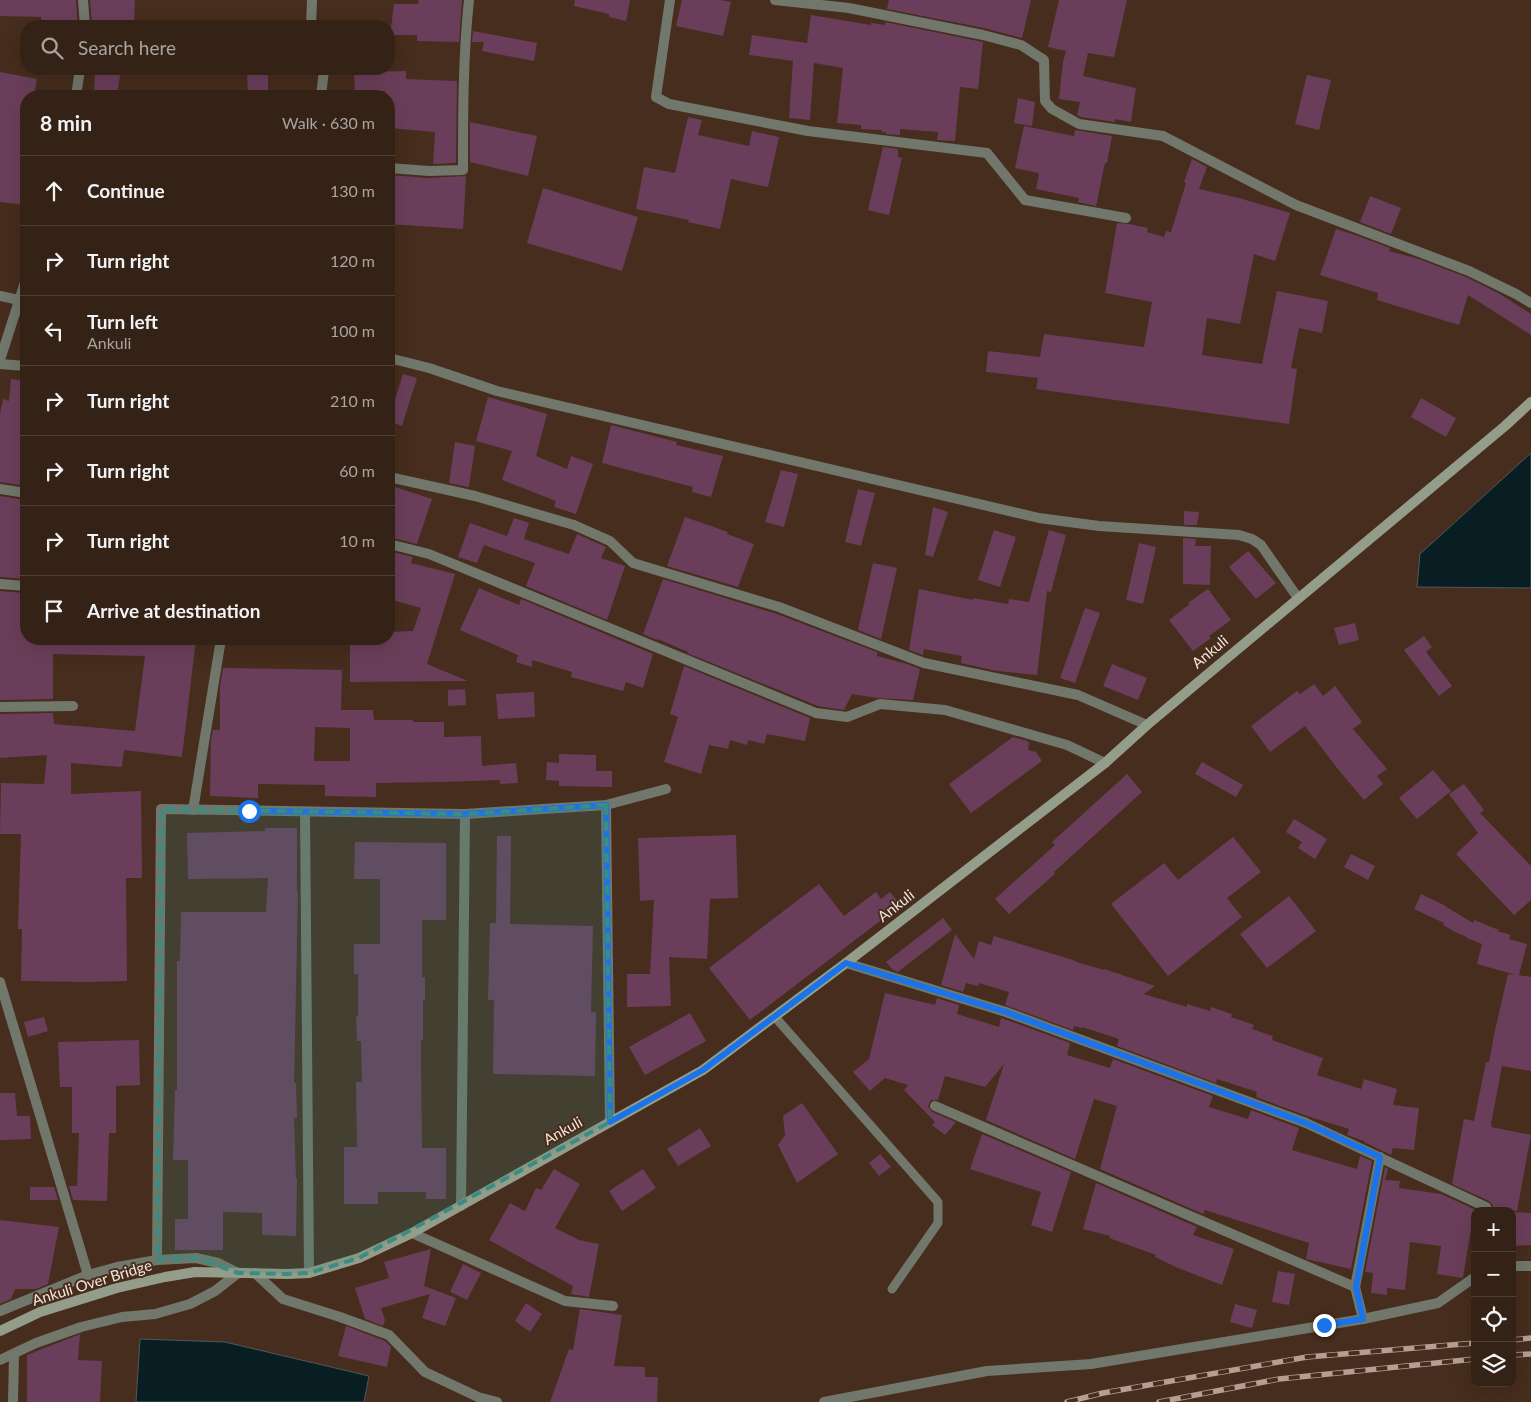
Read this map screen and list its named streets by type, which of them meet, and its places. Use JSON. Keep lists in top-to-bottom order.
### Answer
{
  "streets": {
    "main road": ["Ankuli", "Ankuli Over Bridge"]
  },
  "crossings": [
    ["Ankuli", "Ankuli Over Bridge"]
  ],
  "page": {
    "search": "Search here",
    "heading": ["8 min", "Walk · 630 m"],
    "list": [
      ["Continue", "130 m"],
      ["Turn right", "120 m"],
      ["Turn left", "Ankuli", "100 m"],
      ["Turn right", "210 m"],
      ["Turn right", "60 m"],
      ["Turn right", "10 m"],
      "Arrive at destination"
    ],
    "map_buttons": ["+", "−"]
  }
}
